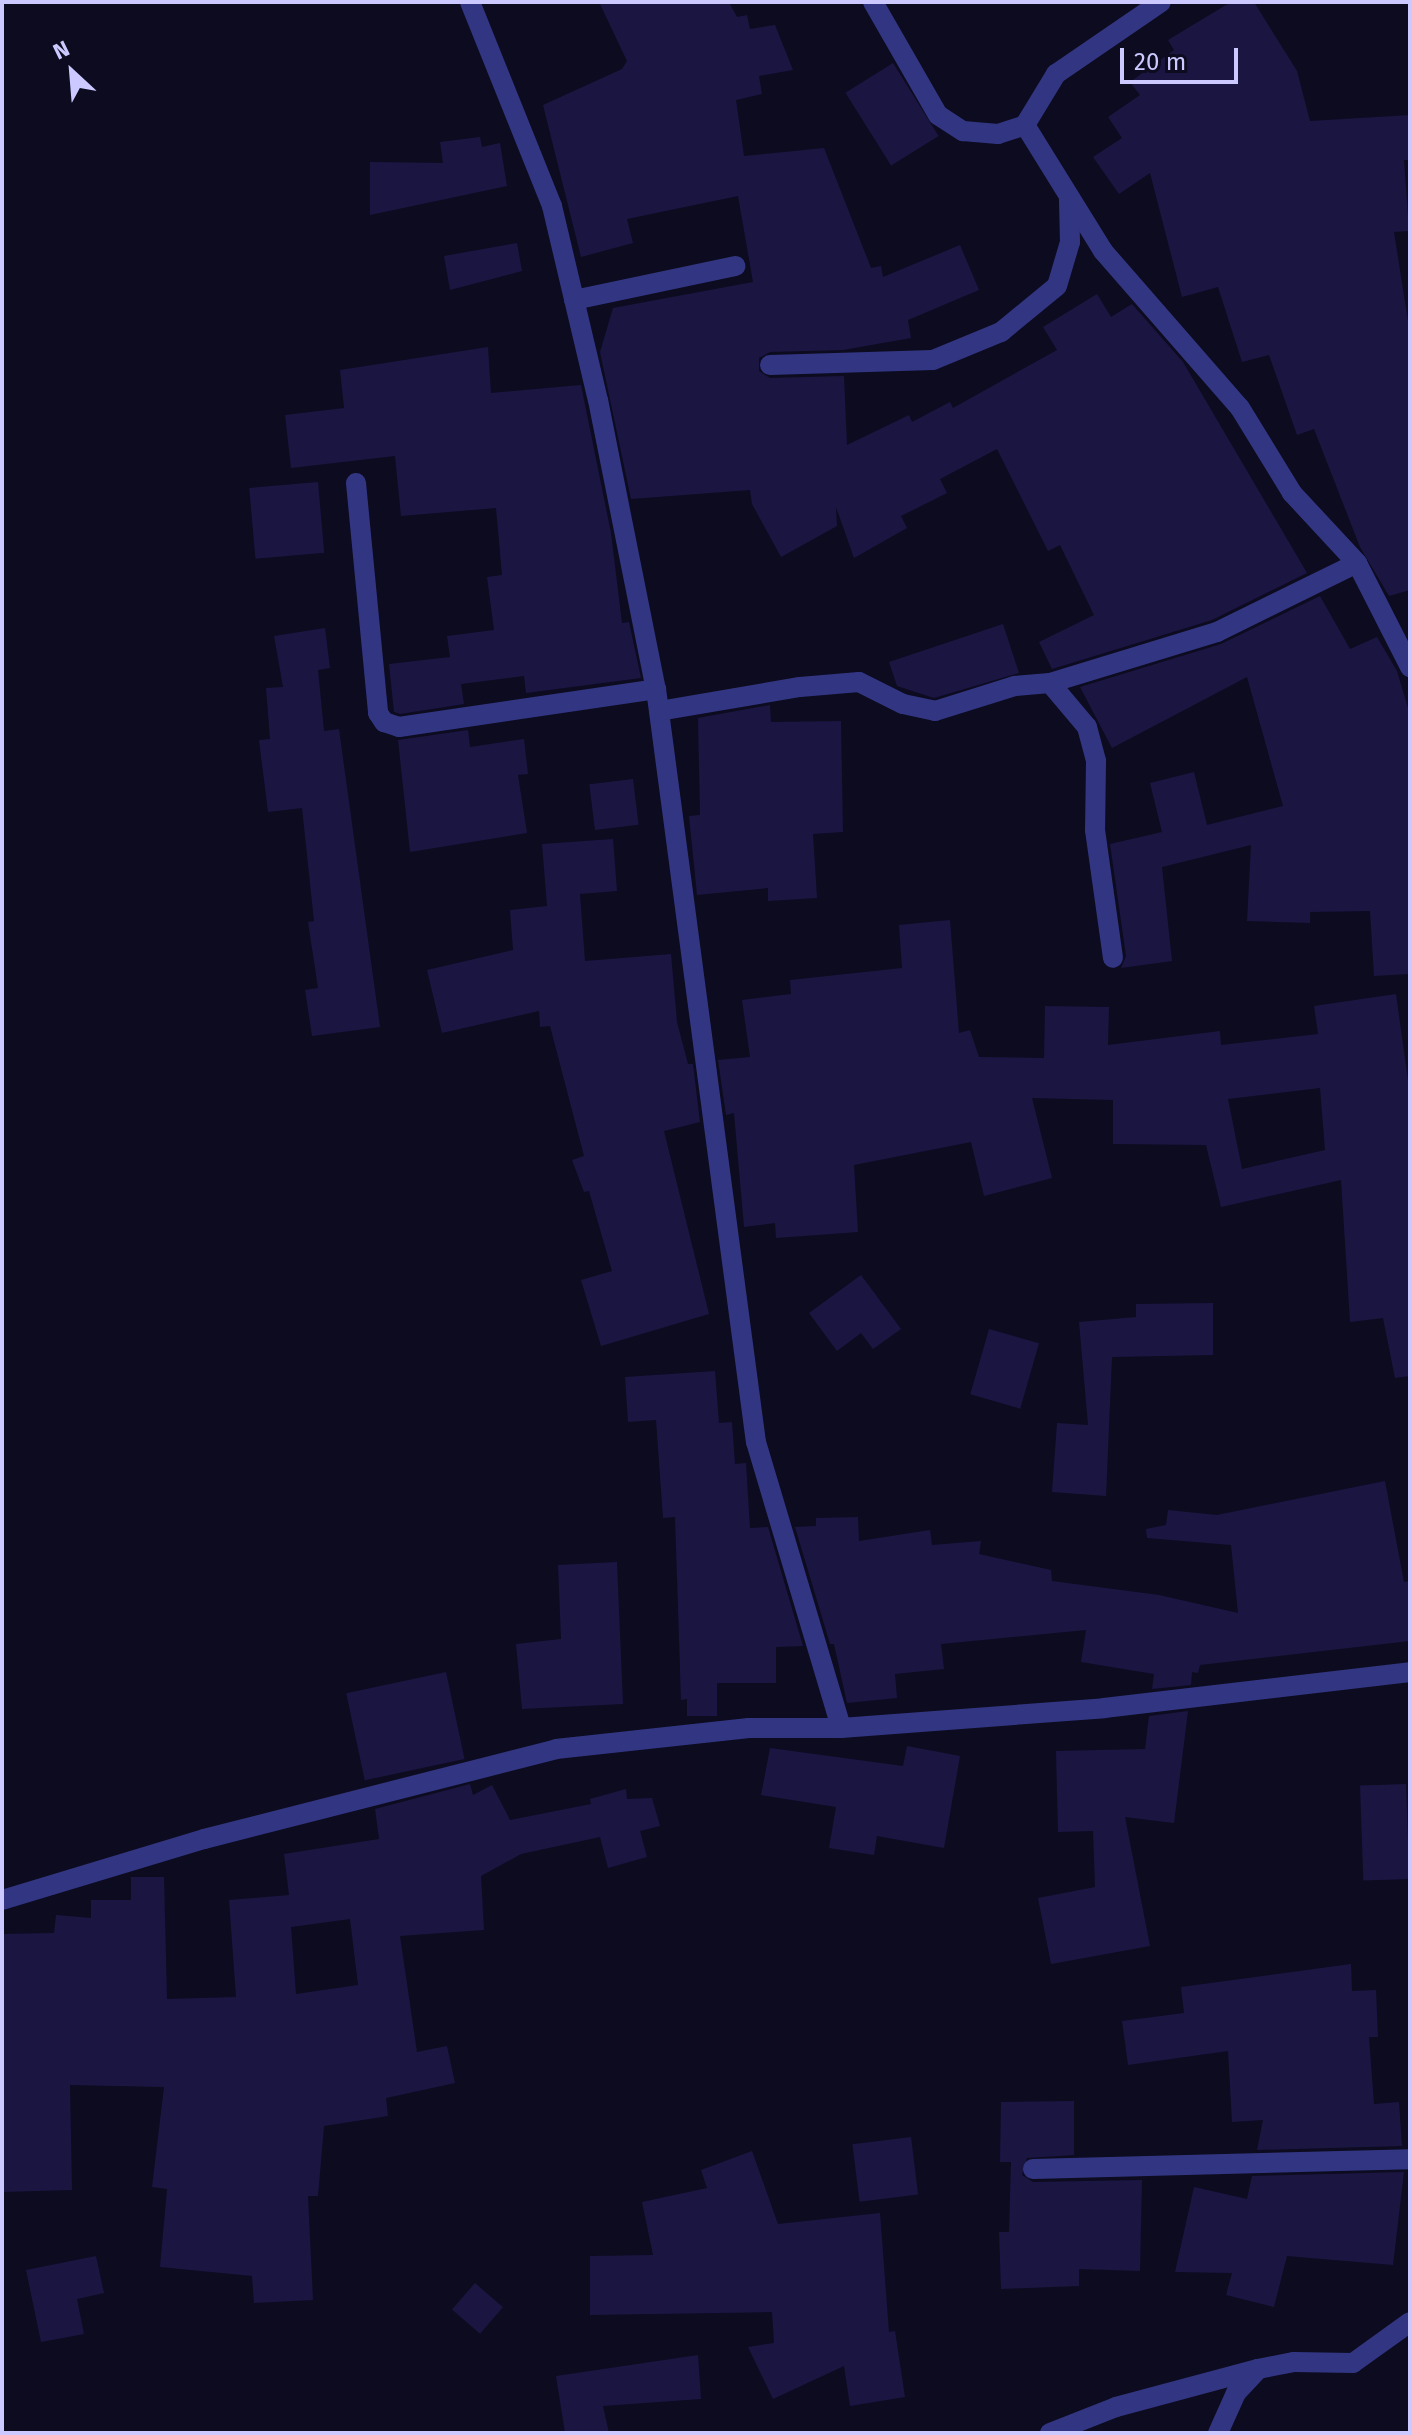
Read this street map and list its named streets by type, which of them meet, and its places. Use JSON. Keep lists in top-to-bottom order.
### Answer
{
  "scale_bar": "20 m",
  "north": "top left"
}
